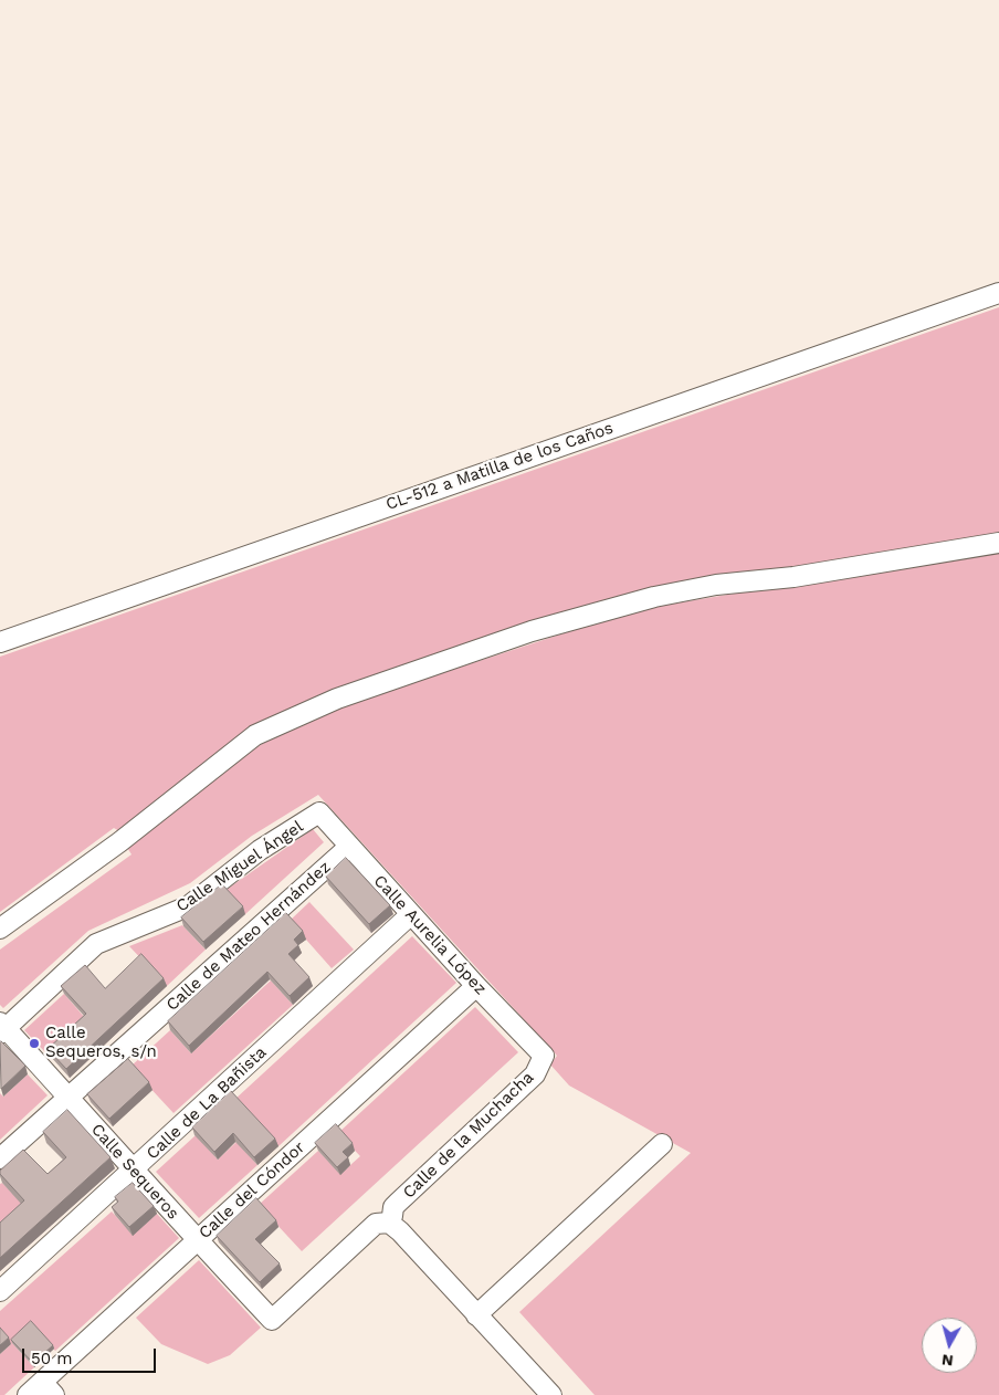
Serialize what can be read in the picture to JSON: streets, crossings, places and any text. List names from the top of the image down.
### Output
{
  "streets": {
    "street": [
      "CL-512 a Matilla de los Caños",
      "Calle Miguel Ángel",
      "Calle Aurelia López",
      "Calle de Mateo Hernández",
      "Calle de La Bañista",
      "Calle de la Muchacha",
      "Calle Sequeros",
      "Calle del Cóndor"
    ]
  },
  "crossings": [
    ["Calle Miguel Ángel", "Calle Aurelia López"],
    ["Calle Miguel Ángel", "Calle Sequeros"],
    ["Calle Aurelia López", "Calle de Mateo Hernández"],
    ["Calle Aurelia López", "Calle de La Bañista"],
    ["Calle Aurelia López", "Calle de la Muchacha"],
    ["Calle Aurelia López", "Calle del Cóndor"],
    ["Calle de Mateo Hernández", "Calle Sequeros"],
    ["Calle de La Bañista", "Calle Sequeros"],
    ["Calle de la Muchacha", "Calle Sequeros"],
    ["Calle Sequeros", "Calle del Cóndor"]
  ],
  "places": ["Calle Sequeros, s/n"],
  "scale_bar": "50 m",
  "north": "bottom"
}
